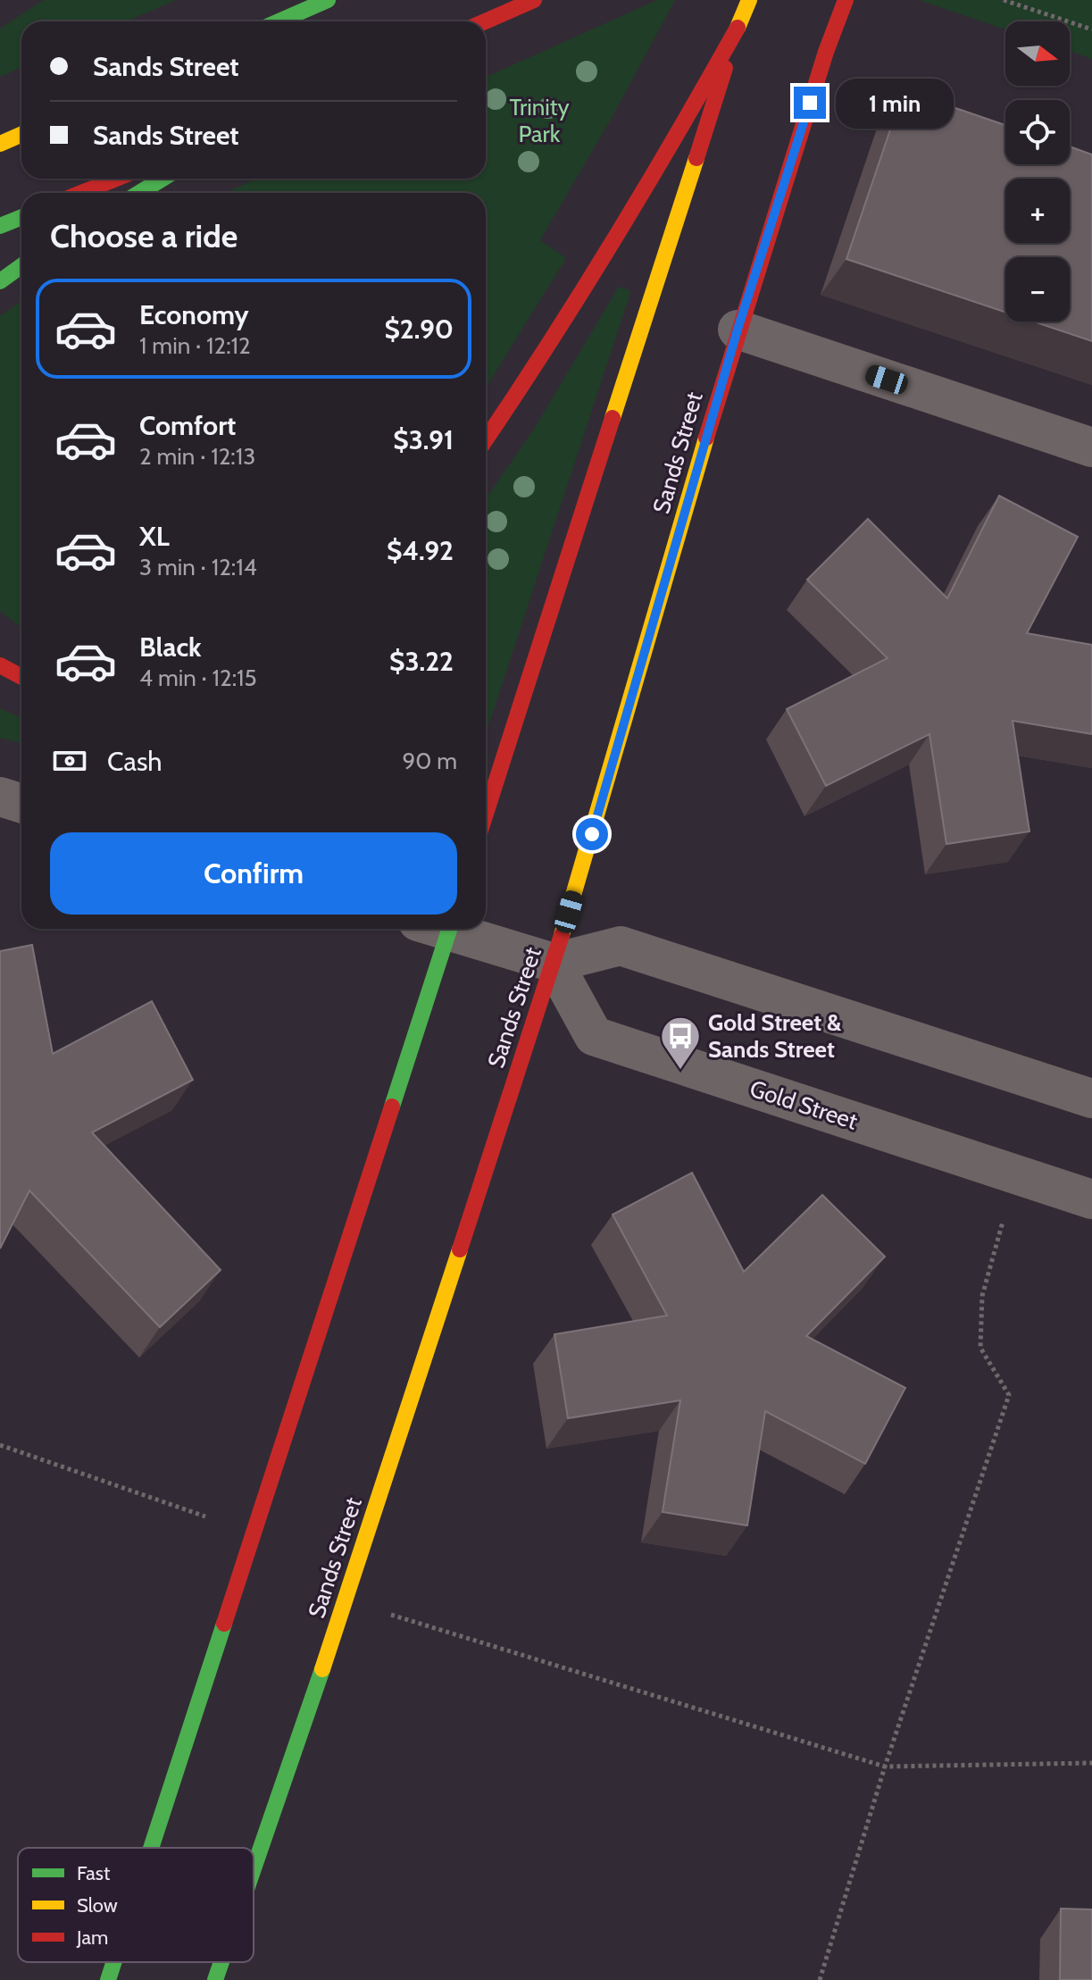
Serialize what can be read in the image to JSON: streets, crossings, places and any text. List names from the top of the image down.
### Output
{
  "streets": {
    "main road": ["Sands Street"],
    "street": ["Gold Street"]
  },
  "crossings": [
    ["Sands Street", "Gold Street"]
  ],
  "parks": ["Trinity Park"],
  "places": {
    "bus stop": ["Gold Street & Sands Street"]
  },
  "legend": ["Fast", "Slow", "Jam"],
  "north": "right",
  "page": {
    "map_buttons": ["+", "−"],
    "banner": ["Sands Street", "Sands Street"],
    "bubble": "1 min",
    "heading": "Choose a ride",
    "list": [
      {
        "name": "Economy",
        "note": "1 min · 12:12",
        "value": "$2.90"
      },
      {
        "name": "Comfort",
        "note": "2 min · 12:13",
        "value": "$3.91"
      },
      {
        "name": "XL",
        "note": "3 min · 12:14",
        "value": "$4.92"
      },
      {
        "name": "Black",
        "note": "4 min · 12:15",
        "value": "$3.22"
      }
    ],
    "pay": ["Cash", "90 m"],
    "buttons": "Confirm"
  }
}
